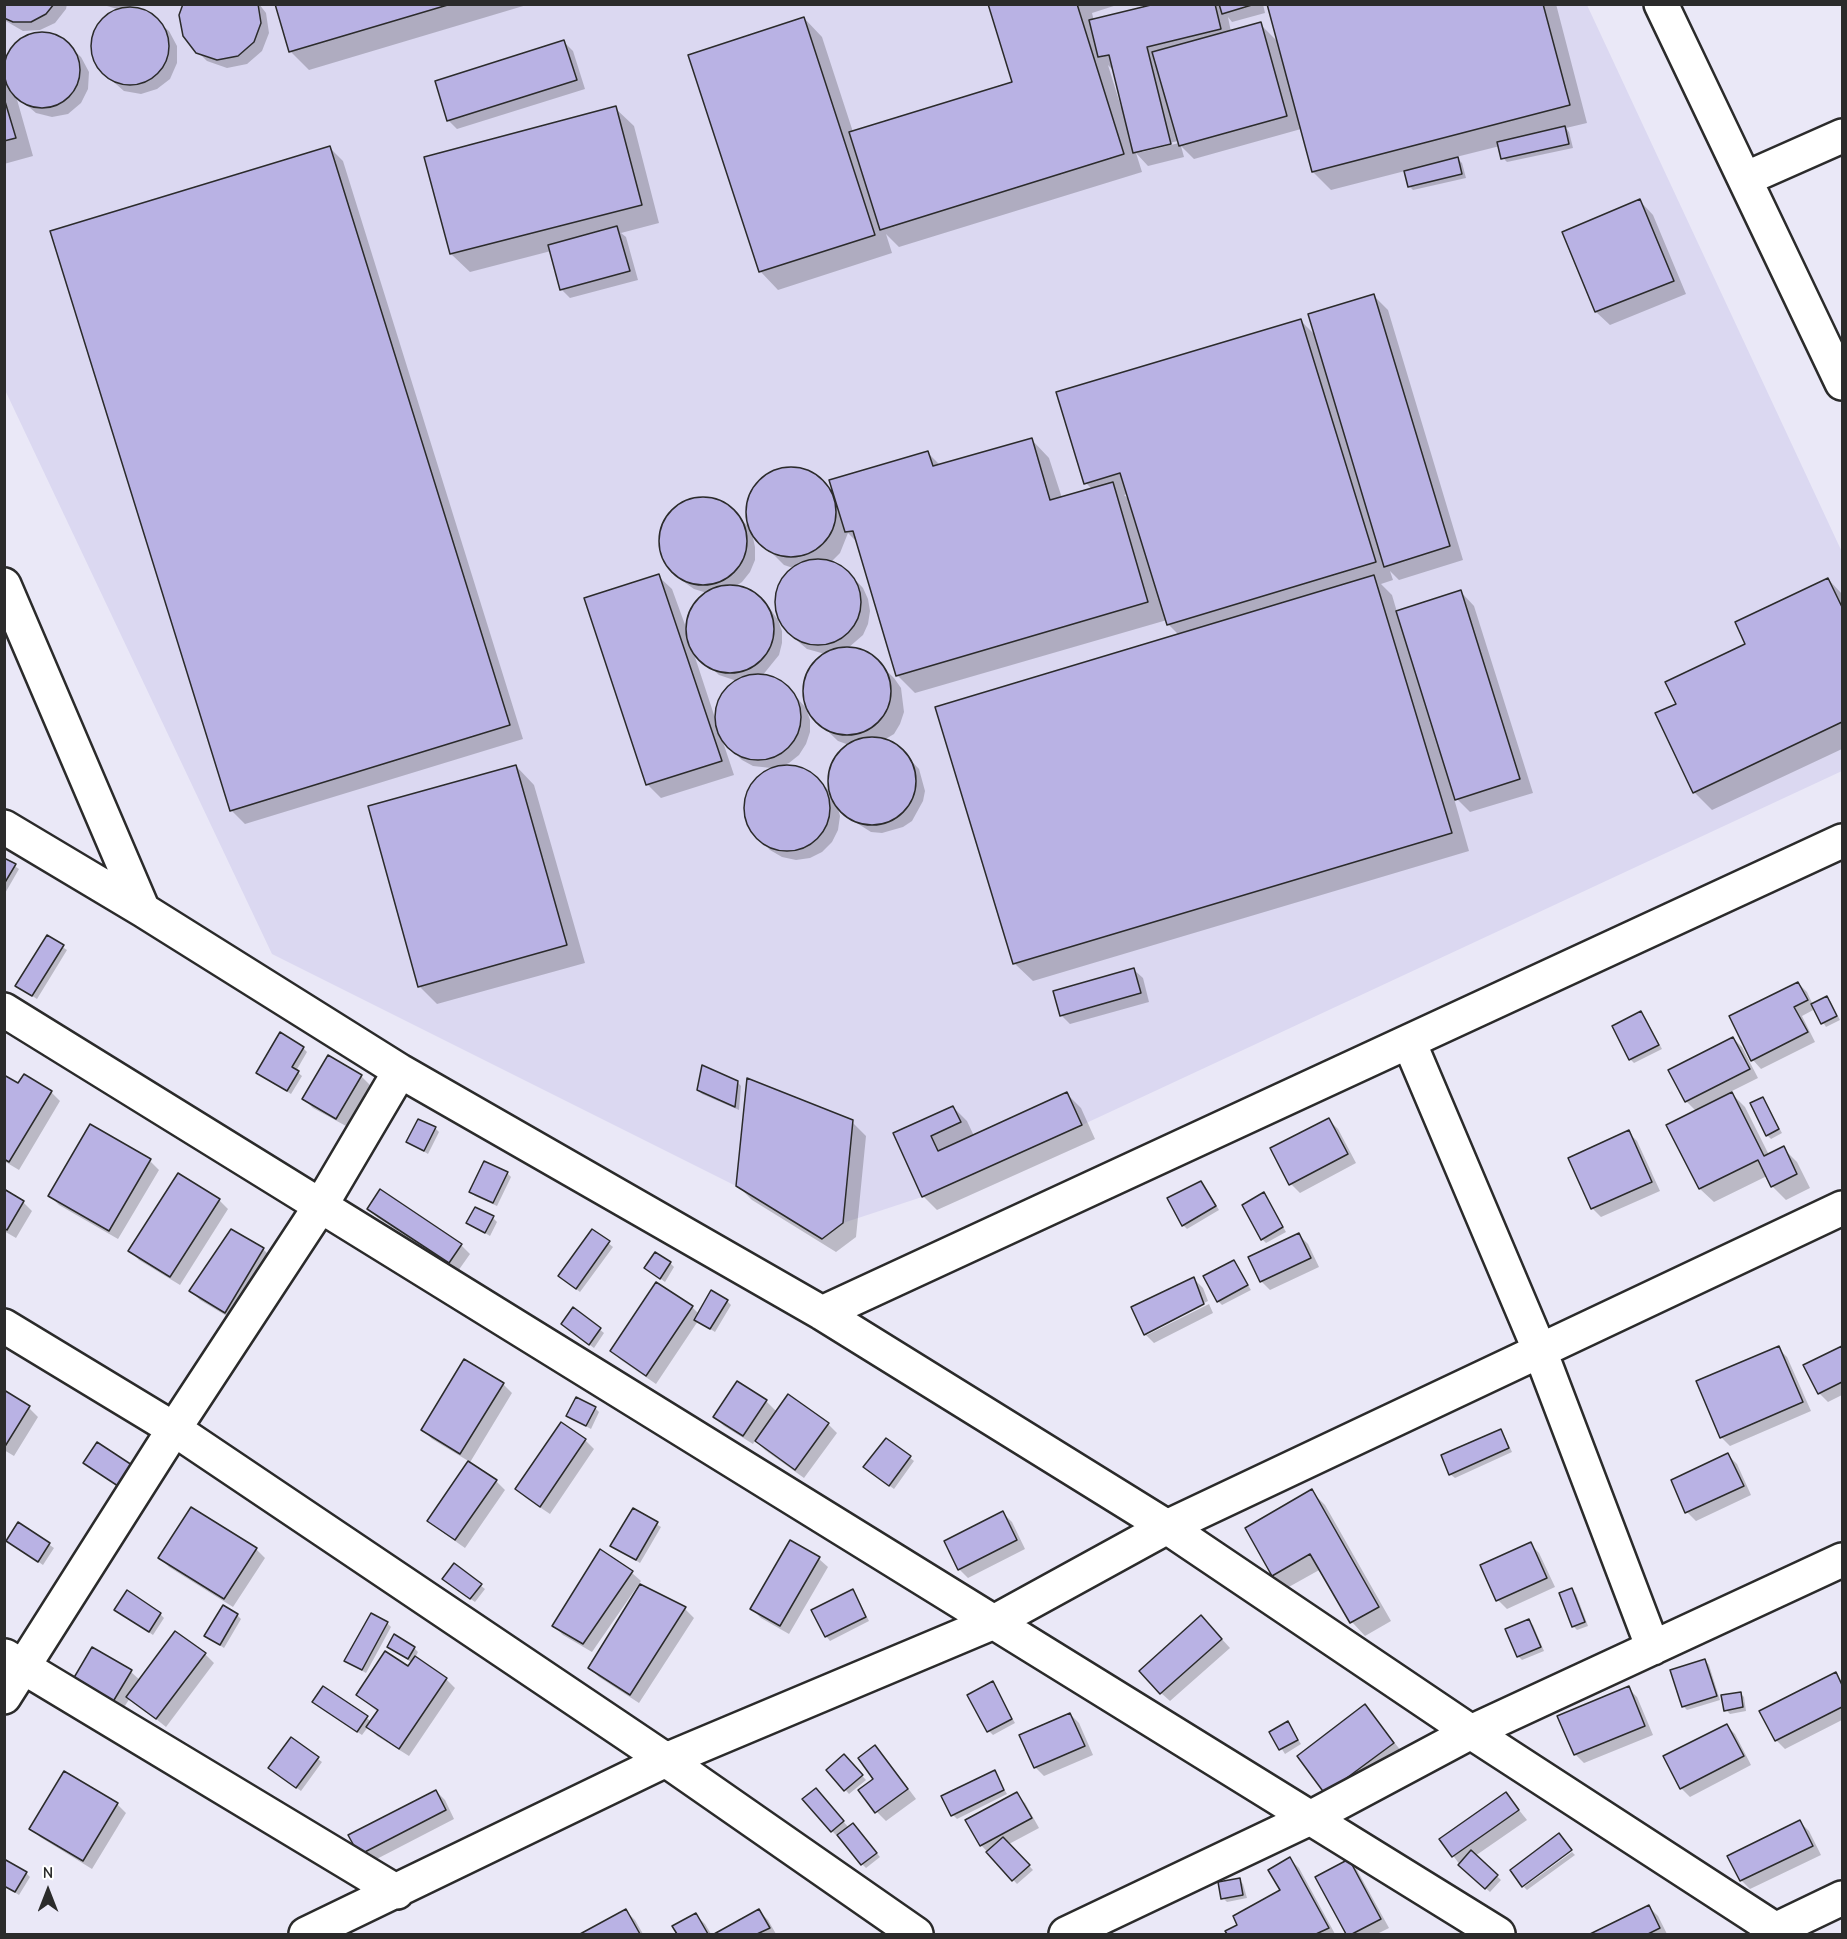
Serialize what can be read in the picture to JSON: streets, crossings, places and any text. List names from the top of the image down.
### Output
{
  "north": "top"
}
